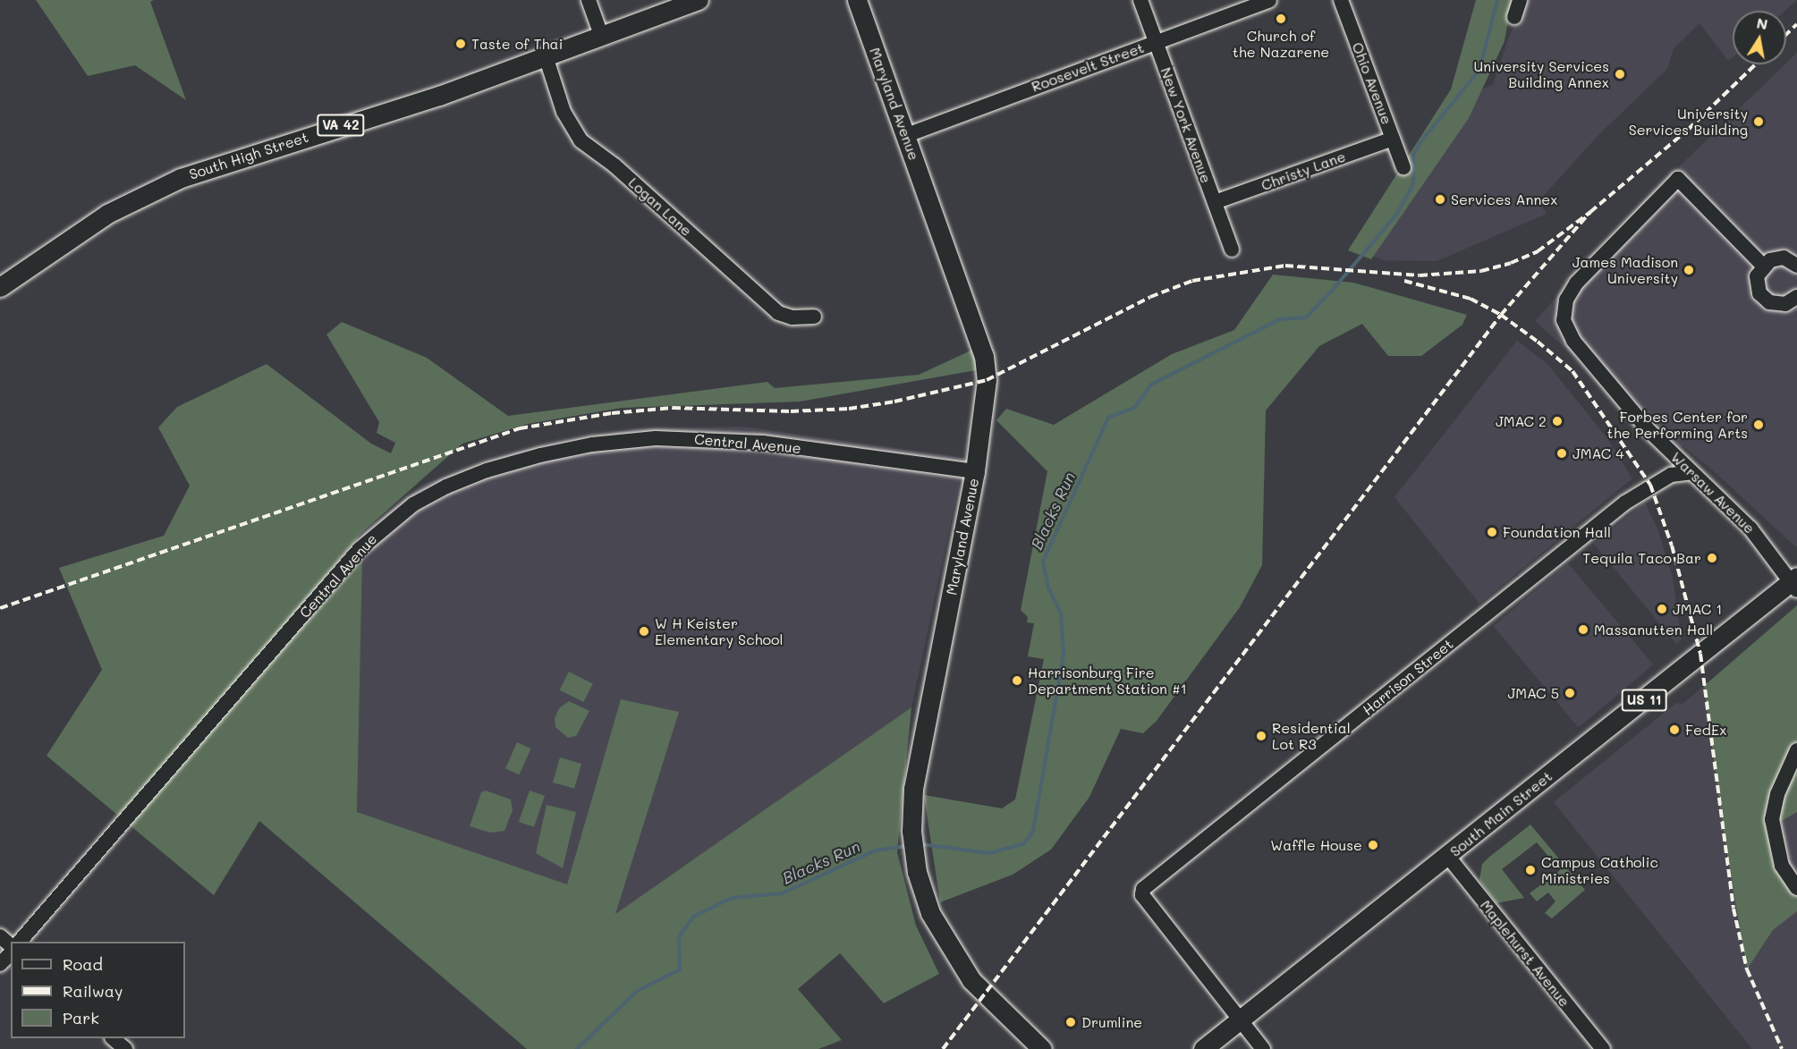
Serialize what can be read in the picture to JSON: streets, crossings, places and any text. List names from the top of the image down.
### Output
{
  "streets": {
    "main road": [
      "Maryland Avenue",
      "VA 42",
      "South High Street",
      "US 11",
      "South Main Street"
    ],
    "street": [
      "Roosevelt Street",
      "Ohio Avenue",
      "New York Avenue",
      "Christy Lane",
      "Logan Lane",
      "Central Avenue",
      "Warsaw Avenue",
      "Harrison Street",
      "Maplehurst Avenue"
    ]
  },
  "crossings": [
    ["Roosevelt Street", "Maryland Avenue"],
    ["Roosevelt Street", "New York Avenue"],
    ["Ohio Avenue", "Christy Lane"],
    ["Maryland Avenue", "Central Avenue"],
    ["New York Avenue", "Christy Lane"],
    ["South High Street", "Logan Lane"],
    ["Warsaw Avenue", "Harrison Street"],
    ["Warsaw Avenue", "South Main Street"],
    ["Harrison Street", "South Main Street"],
    ["South Main Street", "Maplehurst Avenue"]
  ],
  "water": ["Blacks Run"],
  "places": [
    "Church of the Nazarene",
    "Taste of Thai",
    "University Services Building Annex",
    "University Services Building",
    "Services Annex",
    "James Madison University",
    "JMAC 2",
    "Forbes Center for the Performing Arts",
    "JMAC 4",
    "Foundation Hall",
    "Tequila Taco Bar",
    "JMAC 1",
    "Massanutten Hall",
    "W H Keister Elementary School",
    "Harrisonburg Fire Department Station #1",
    "JMAC 5",
    "FedEx",
    "Residential Lot R3",
    "Waffle House",
    "Campus Catholic Ministries",
    "Drumline"
  ],
  "legend": ["Road", "Railway", "Park"],
  "north": "top"
}
